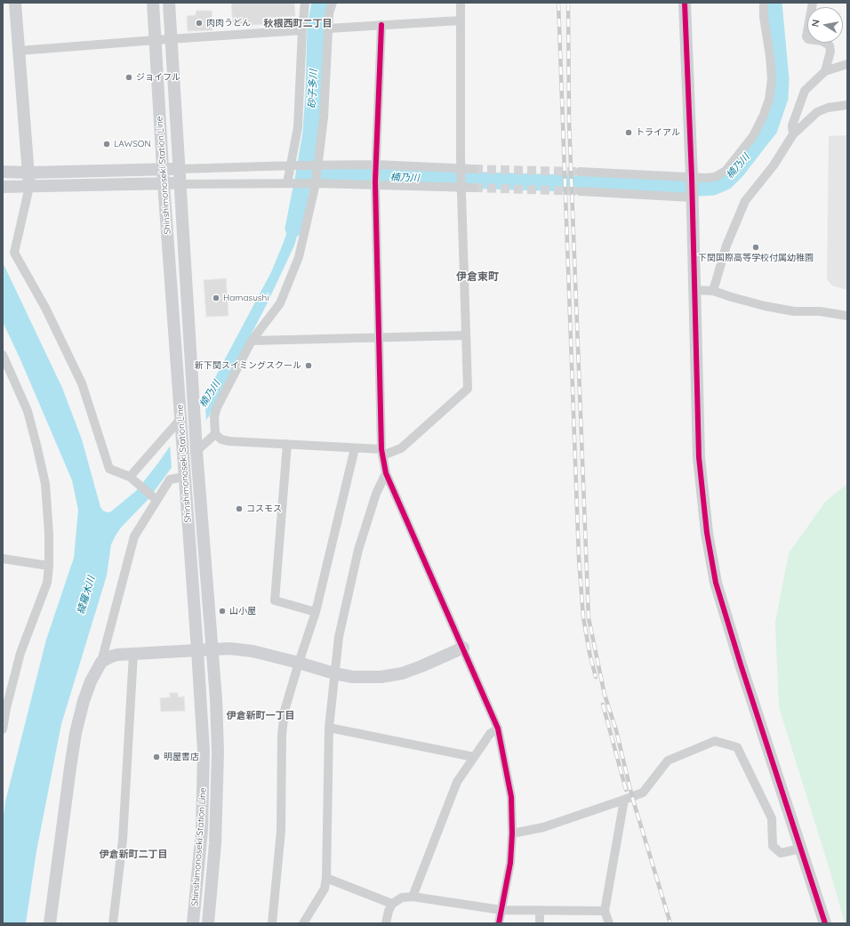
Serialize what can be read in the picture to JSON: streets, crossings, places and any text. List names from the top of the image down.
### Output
{
  "streets": {
    "street": ["Shinshimonoseki Station Line"]
  },
  "districts": [
    "秋根西町二丁目",
    "伊倉東町",
    "伊倉新町一丁目",
    "伊倉新町二丁目"
  ],
  "water": ["砂子多川", "楠乃川", "綾羅木川"],
  "places": [
    "肉肉うどん",
    "ジョイフル",
    "トライアル",
    "LAWSON",
    "下関国際高等学校付属幼稚園",
    "Hamasushi",
    "新下関スイミングスクール",
    "コスモス",
    "山小屋",
    "明屋書店"
  ],
  "north": "left"
}
